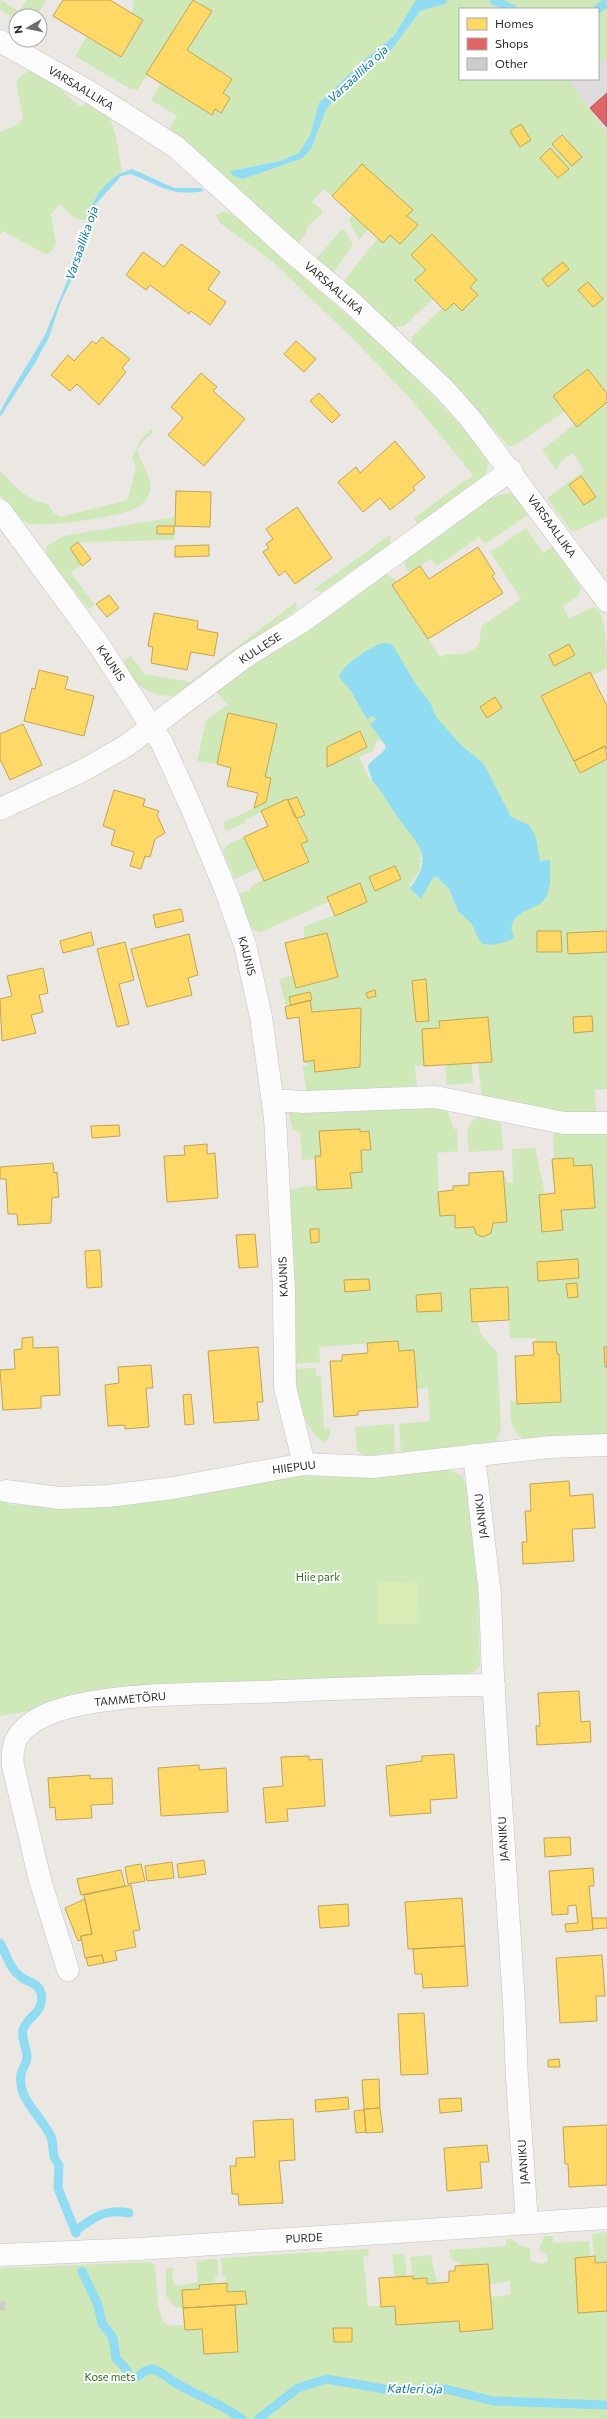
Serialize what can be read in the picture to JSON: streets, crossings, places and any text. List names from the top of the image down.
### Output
{
  "streets": {
    "street": [
      "VARSAALLIKA",
      "KULLESE",
      "KAUNIS",
      "HIIEPUU",
      "JAANIKU",
      "TAMMETÕRU",
      "PURDE"
    ]
  },
  "crossings": [
    ["VARSAALLIKA", "KULLESE"],
    ["KULLESE", "KAUNIS"],
    ["KAUNIS", "HIIEPUU"],
    ["HIIEPUU", "JAANIKU"],
    ["JAANIKU", "TAMMETÕRU"],
    ["JAANIKU", "PURDE"]
  ],
  "water": ["Varsaallika oja", "Katleri oja"],
  "parks": ["Hiie park", "Kose mets"],
  "legend": ["Homes", "Shops", "Other"],
  "north": "left"
}
